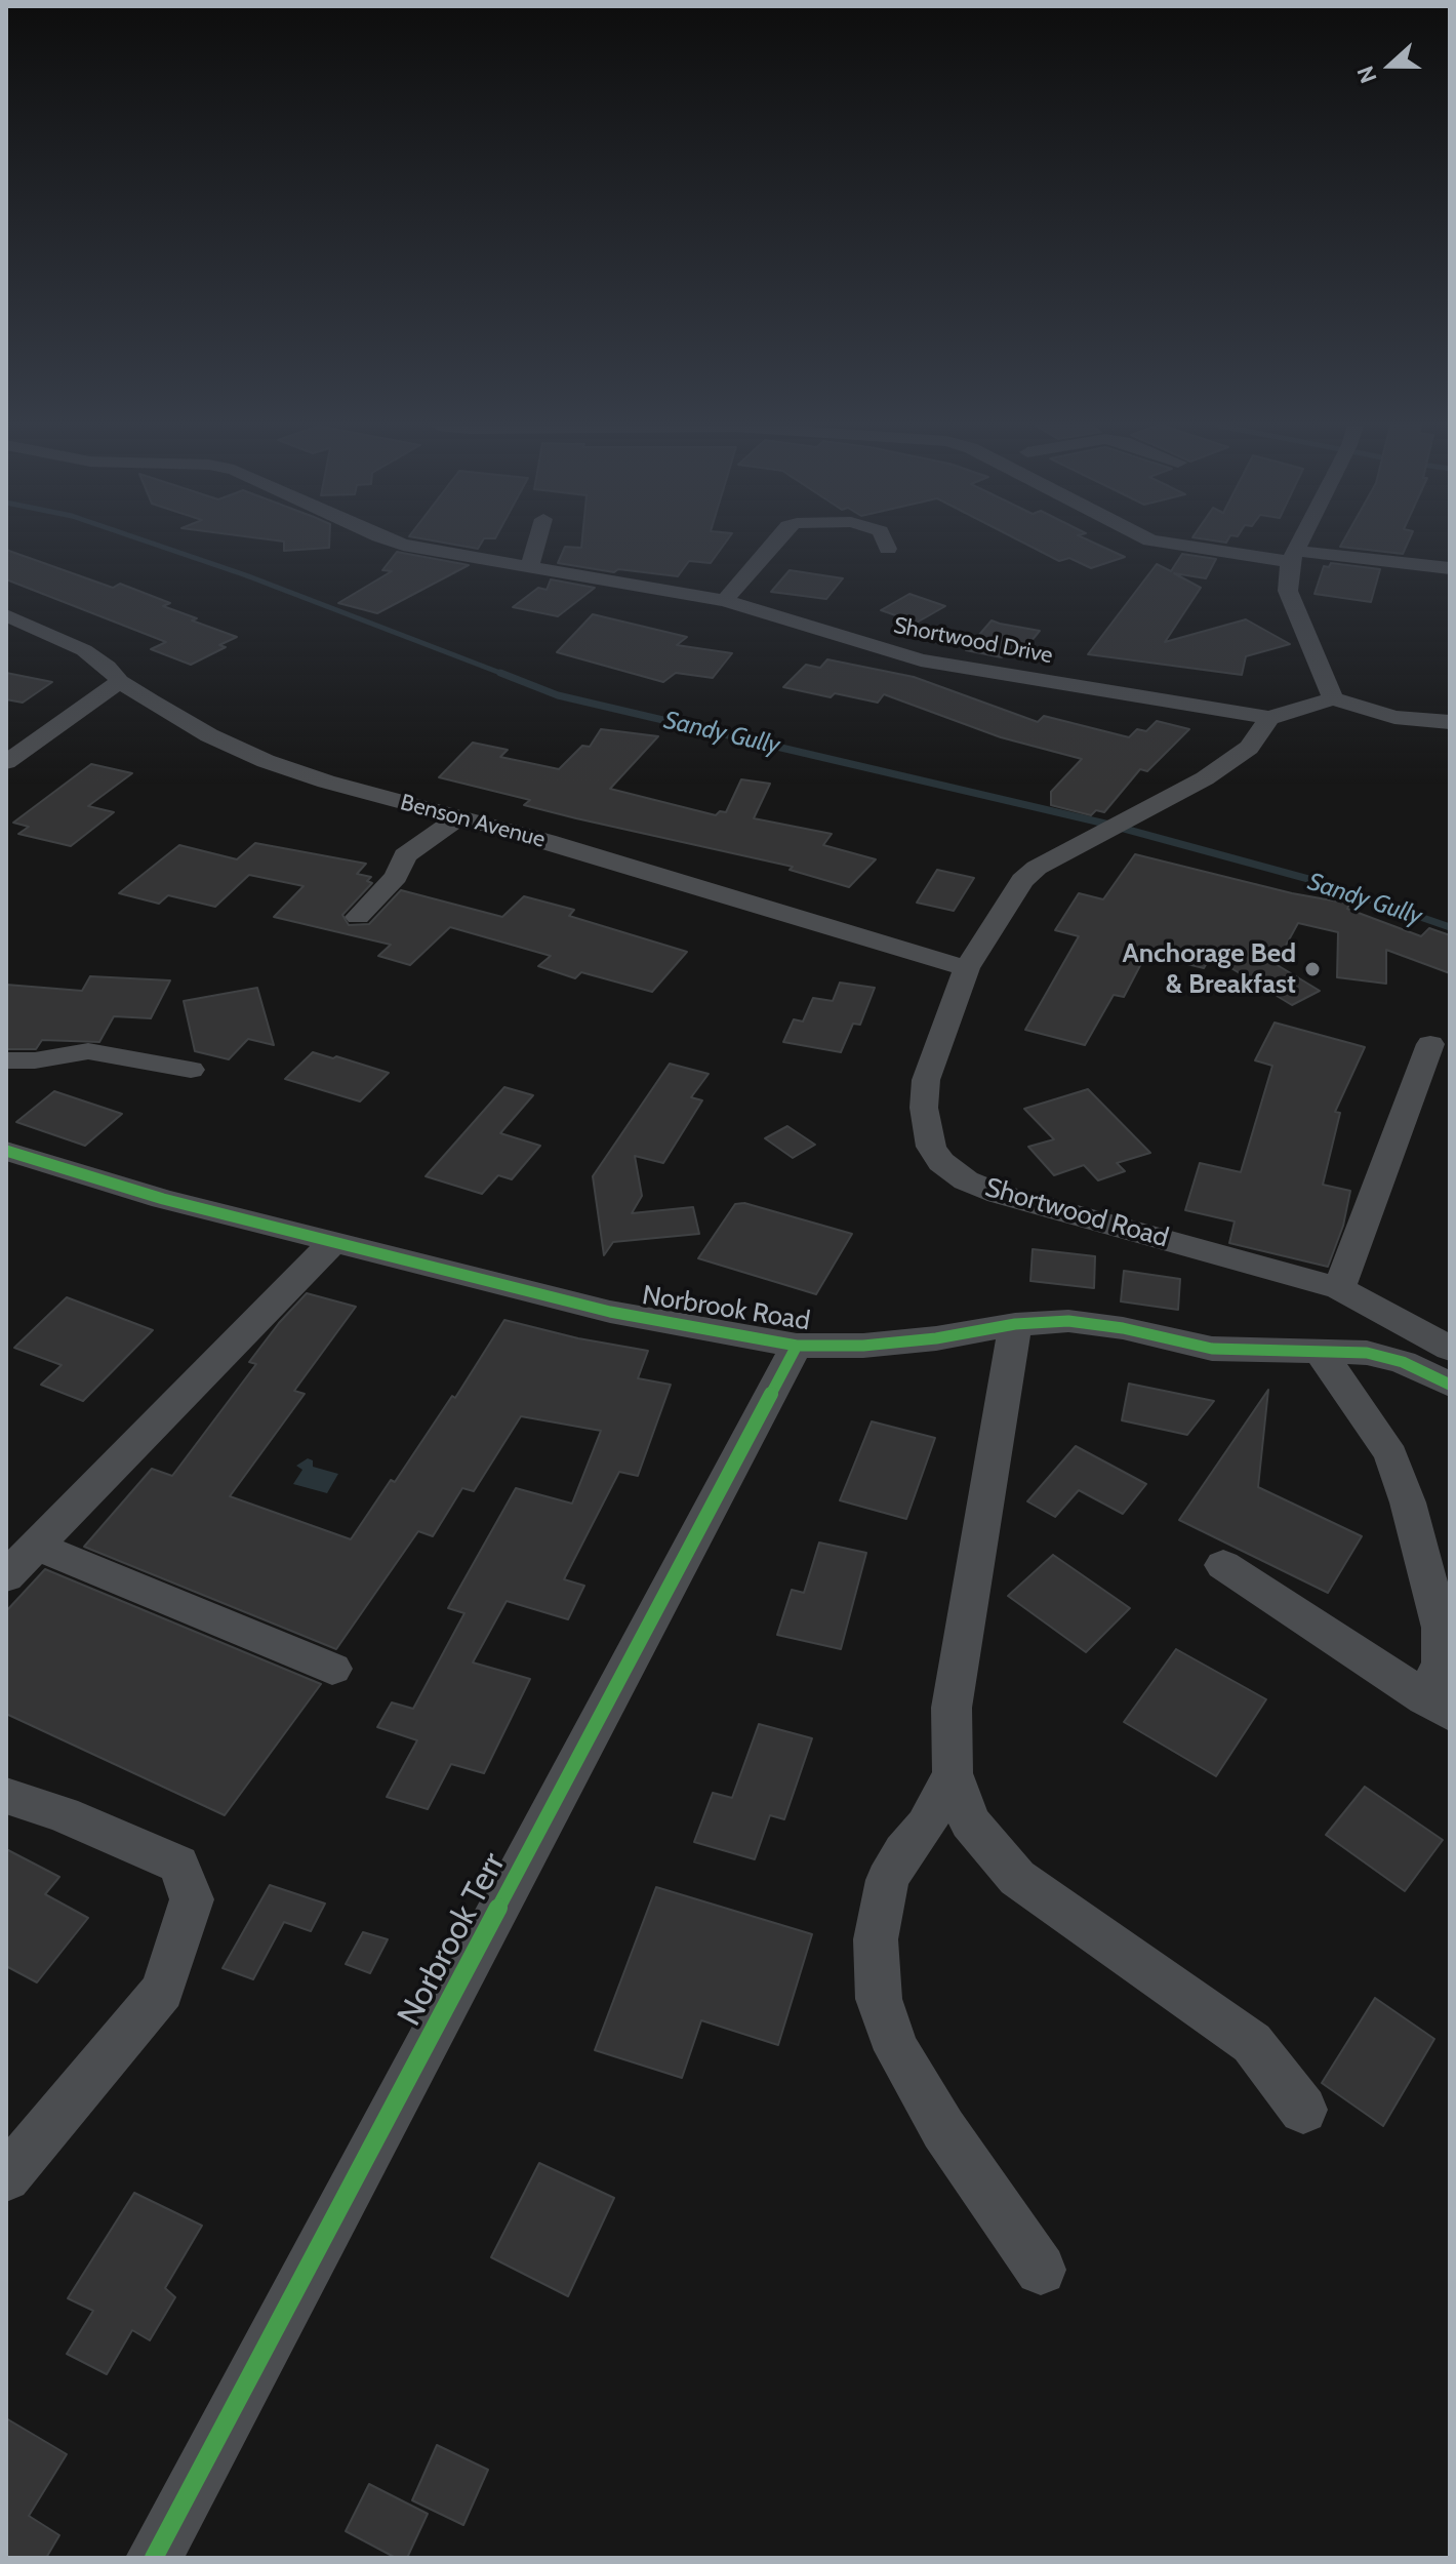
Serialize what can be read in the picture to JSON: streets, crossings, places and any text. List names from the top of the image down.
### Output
{
  "streets": {
    "street": [
      "Shortwood Drive",
      "Benson Avenue",
      "Shortwood Road",
      "Norbrook Road",
      "Norbrook Terr"
    ]
  },
  "crossings": [
    ["Shortwood Drive", "Shortwood Road"],
    ["Benson Avenue", "Shortwood Road"],
    ["Norbrook Road", "Norbrook Terr"]
  ],
  "water": ["Sandy Gully"],
  "places": ["Anchorage Bed & Breakfast"],
  "north": "left"
}
